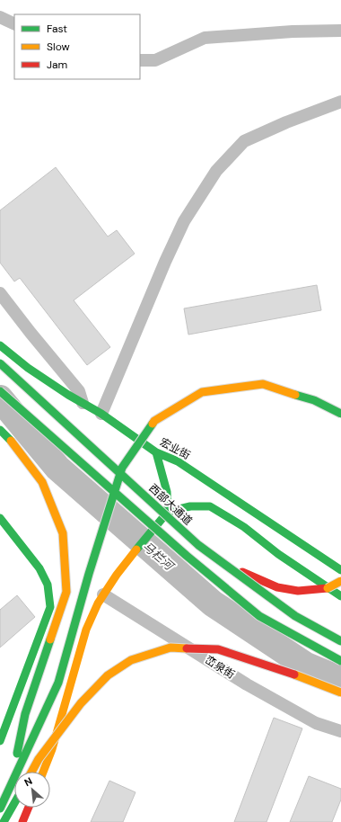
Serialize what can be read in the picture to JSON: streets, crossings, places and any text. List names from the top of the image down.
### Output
{
  "streets": {
    "main road": ["宏业街", "西部大通道"],
    "street": ["峦泉街"]
  },
  "water": ["马栏河"],
  "legend": ["Fast", "Slow", "Jam"],
  "north": "top left"
}
